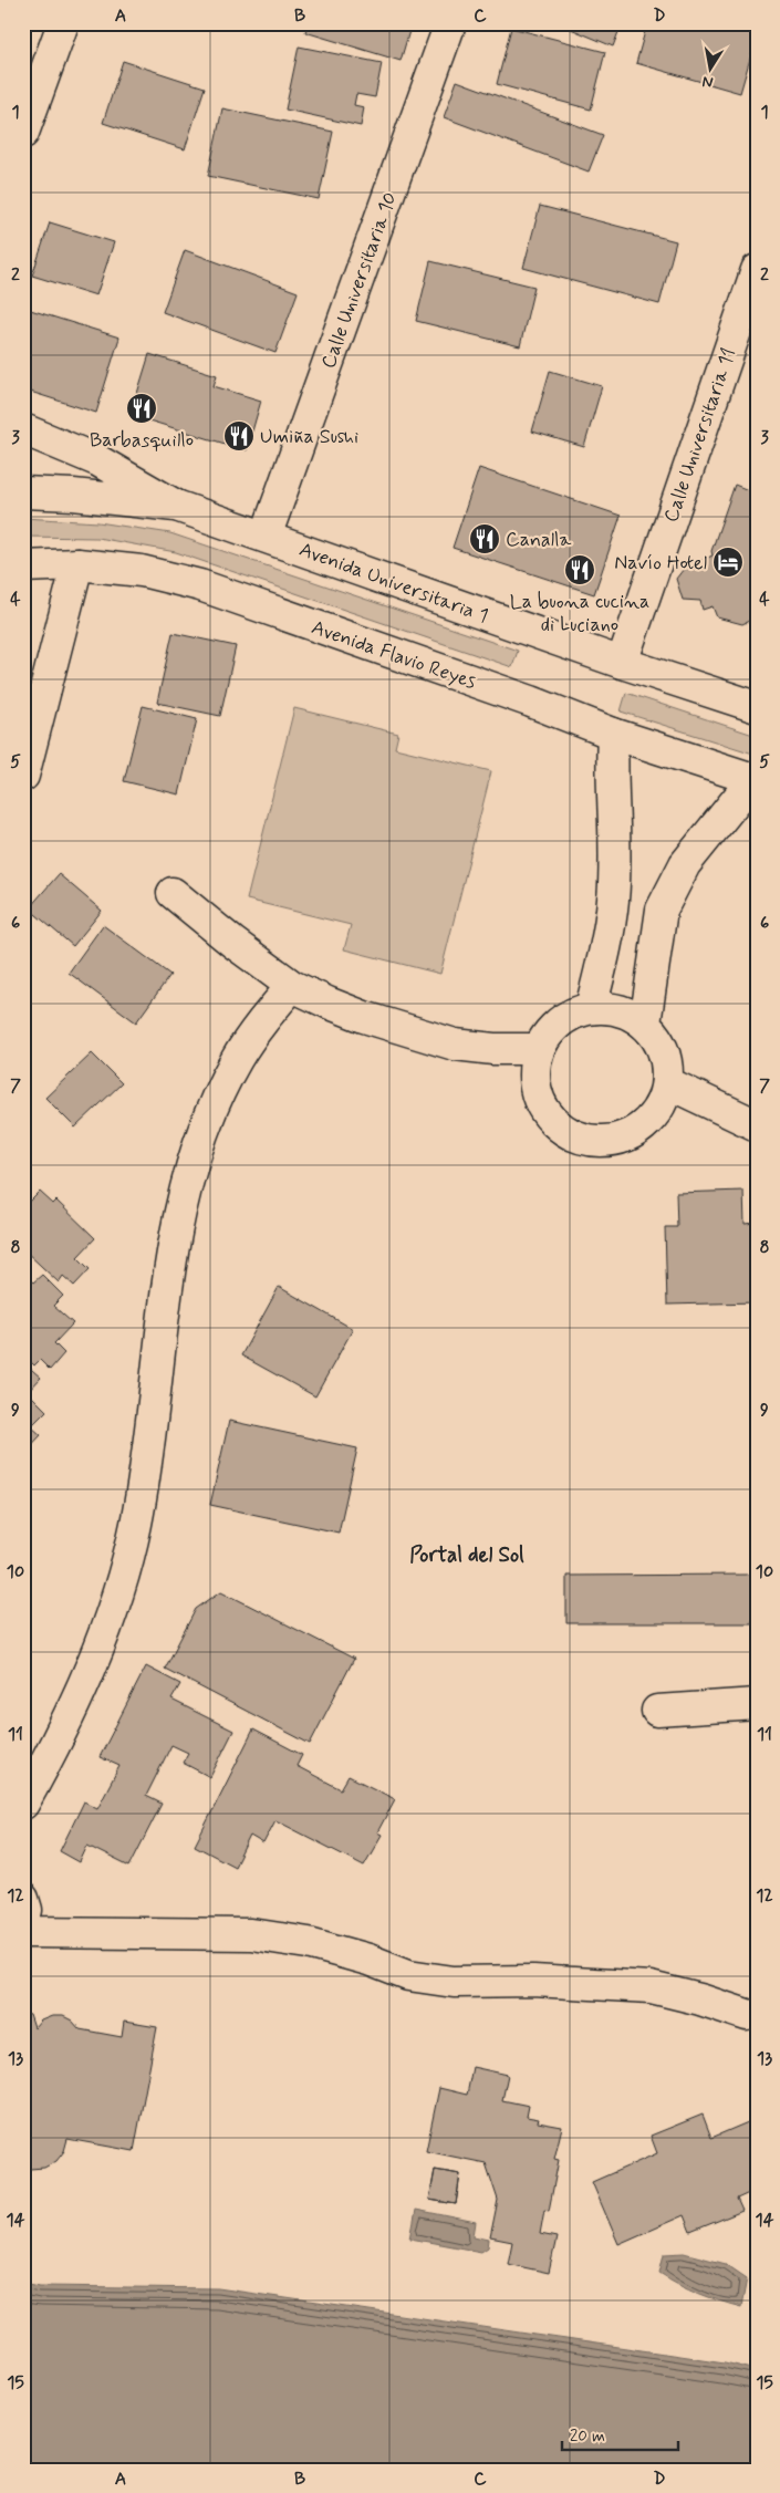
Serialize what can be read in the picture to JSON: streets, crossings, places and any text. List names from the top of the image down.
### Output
{
  "streets": {
    "street": [
      "Calle Universitaria 10",
      "Calle Universitaria 11",
      "Avenida Universitaria 1",
      "Avenida Flavio Reyes"
    ]
  },
  "crossings": [
    ["Calle Universitaria 10", "Avenida Universitaria 1"],
    ["Calle Universitaria 11", "Avenida Universitaria 1"]
  ],
  "districts": ["Portal del Sol"],
  "places": {
    "restaurant": [
      "Barbasquillo",
      "Umiña Sushi",
      "Canalla",
      "La buona cucina di Luciano"
    ],
    "hotel": ["Navío Hotel"]
  },
  "scale_bar": "20 m",
  "north": "bottom",
  "grid": {
    "columns": [
      "A",
      "B",
      "C",
      "D"
    ],
    "rows": [
      "1",
      "2",
      "3",
      "4",
      "5",
      "6",
      "7",
      "8",
      "9",
      "10",
      "11",
      "12",
      "13",
      "14",
      "15"
    ]
  }
}
